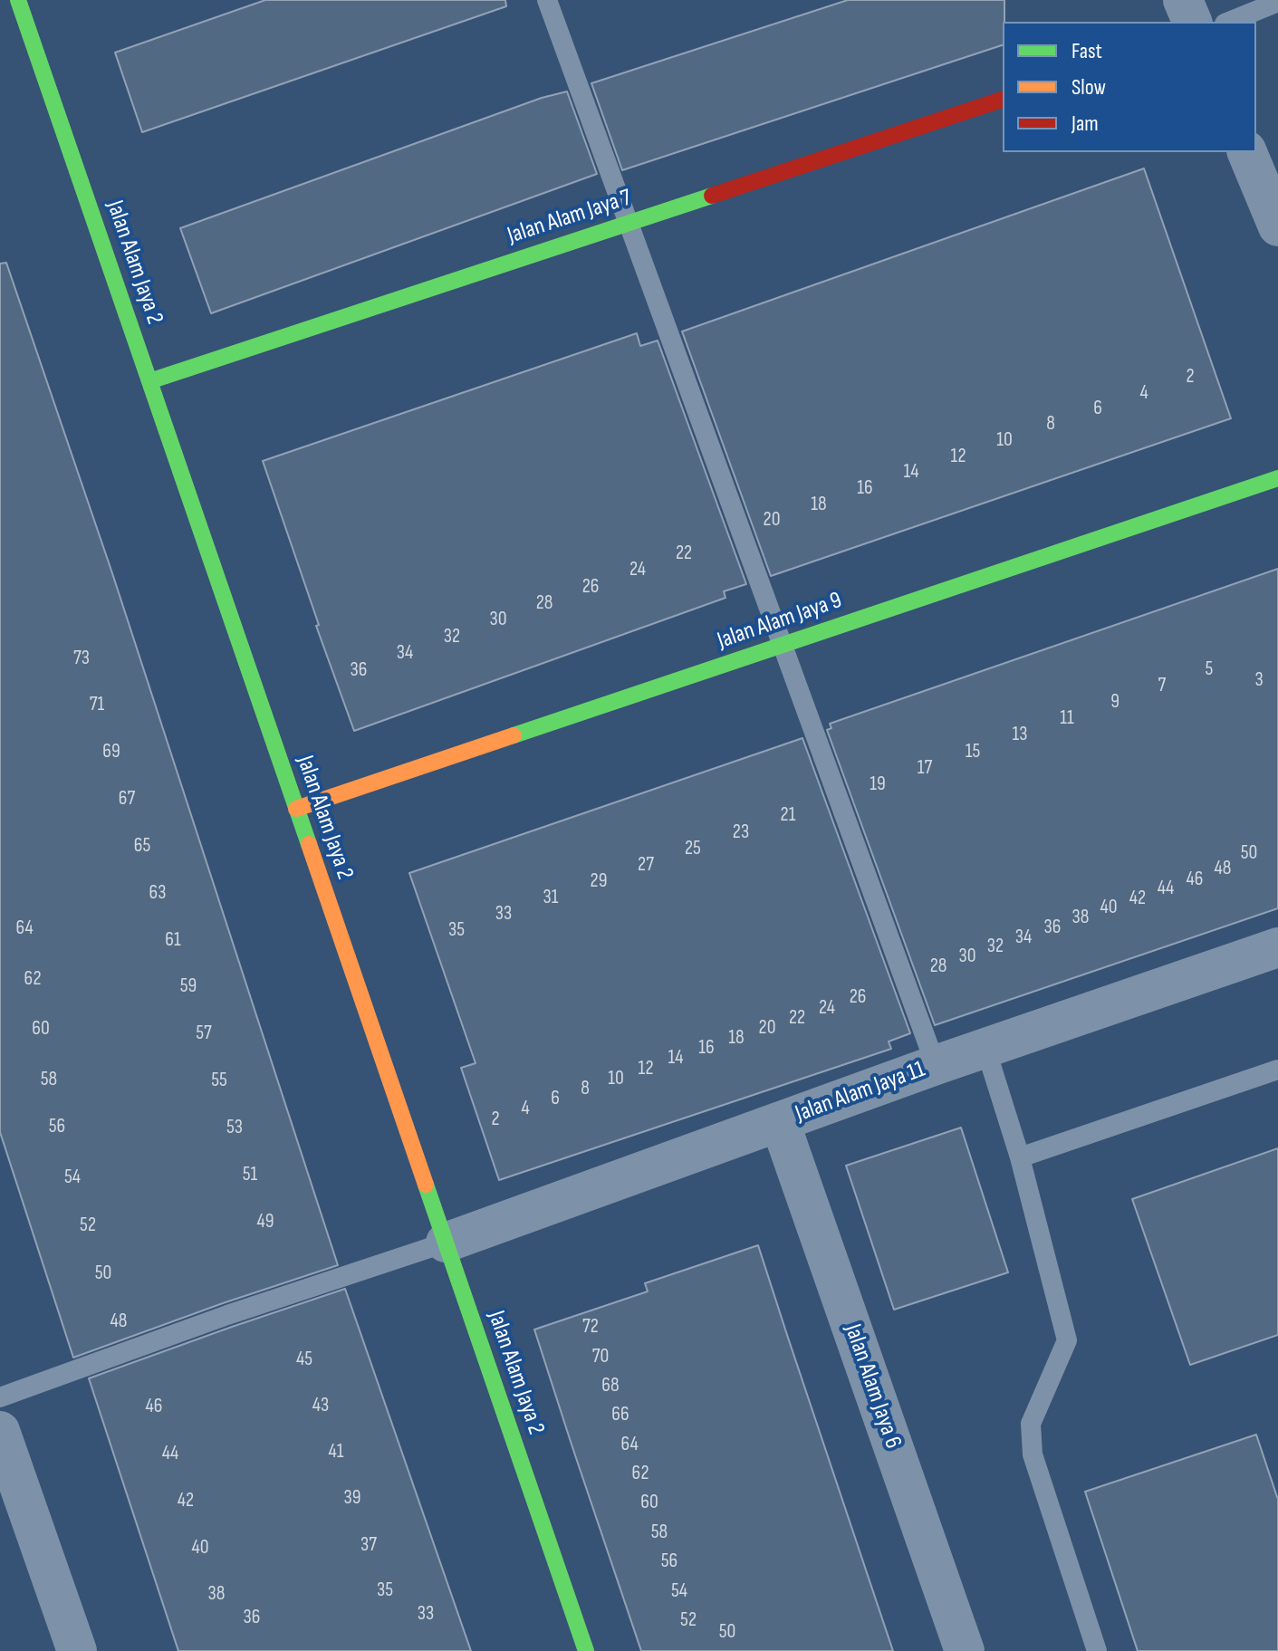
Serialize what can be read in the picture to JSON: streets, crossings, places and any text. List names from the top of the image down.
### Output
{
  "streets": {
    "street": [
      "Jalan Alam Jaya 7",
      "Jalan Alam Jaya 2",
      "Jalan Alam Jaya 9",
      "Jalan Alam Jaya 11",
      "Jalan Alam Jaya 6"
    ]
  },
  "crossings": [
    ["Jalan Alam Jaya 7", "Jalan Alam Jaya 2"],
    ["Jalan Alam Jaya 2", "Jalan Alam Jaya 9"],
    ["Jalan Alam Jaya 2", "Jalan Alam Jaya 11"],
    ["Jalan Alam Jaya 11", "Jalan Alam Jaya 6"]
  ],
  "house_numbers": [
    "2",
    "4",
    "6",
    "8",
    "10",
    "12",
    "14",
    "16",
    "18",
    "20",
    "22",
    "24",
    "26",
    "28",
    "30",
    "32",
    "34",
    "73",
    "5",
    "36",
    "3",
    "7",
    "9",
    "71",
    "11",
    "13",
    "69",
    "15",
    "17",
    "19",
    "67",
    "21",
    "23",
    "65",
    "25",
    "50",
    "27",
    "48",
    "46",
    "29",
    "44",
    "63",
    "31",
    "42",
    "40",
    "33",
    "38",
    "36",
    "64",
    "35",
    "34",
    "61",
    "32",
    "30",
    "28",
    "62",
    "59",
    "26",
    "24",
    "22",
    "20",
    "60",
    "57",
    "18",
    "16",
    "14",
    "12",
    "10",
    "58",
    "55",
    "8",
    "6",
    "4",
    "2",
    "56",
    "53",
    "51",
    "54",
    "49",
    "52",
    "50",
    "48",
    "72",
    "70",
    "45",
    "68",
    "43",
    "46",
    "66",
    "64",
    "41",
    "44",
    "62",
    "39",
    "42",
    "60",
    "58",
    "37",
    "40",
    "56",
    "35",
    "54",
    "38",
    "33",
    "36",
    "52",
    "50"
  ],
  "legend": ["Fast", "Slow", "Jam"]
}
